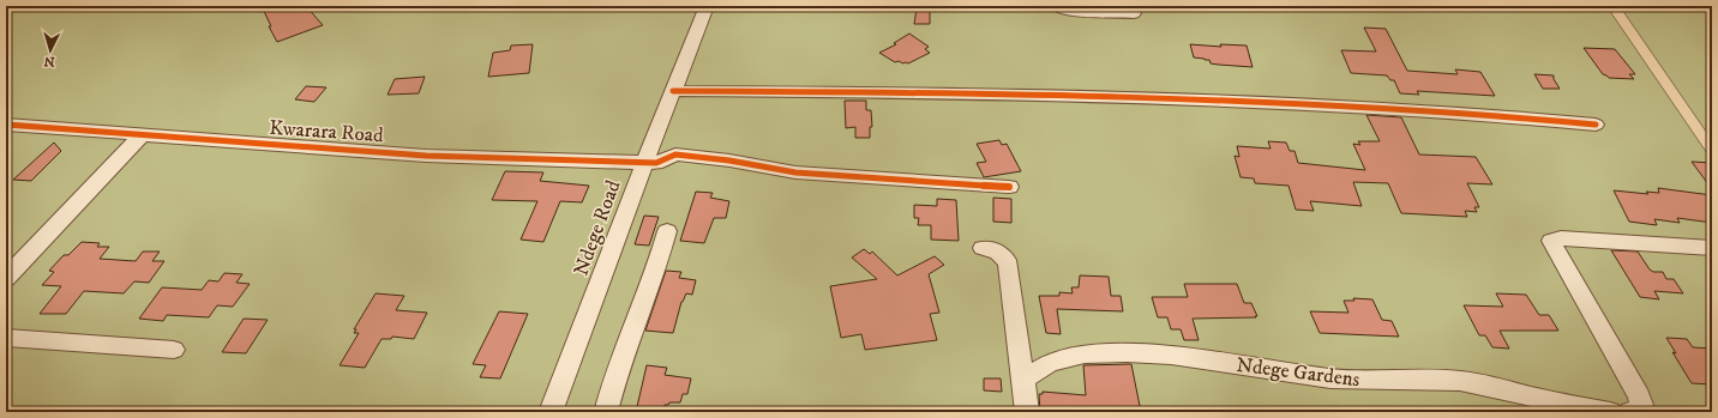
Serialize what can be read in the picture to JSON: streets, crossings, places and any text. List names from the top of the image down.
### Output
{
  "streets": {
    "street": ["Kwarara Road", "Ndege Road", "Ndege Gardens"]
  },
  "crossings": [
    ["Kwarara Road", "Ndege Road"]
  ],
  "north": "bottom"
}
